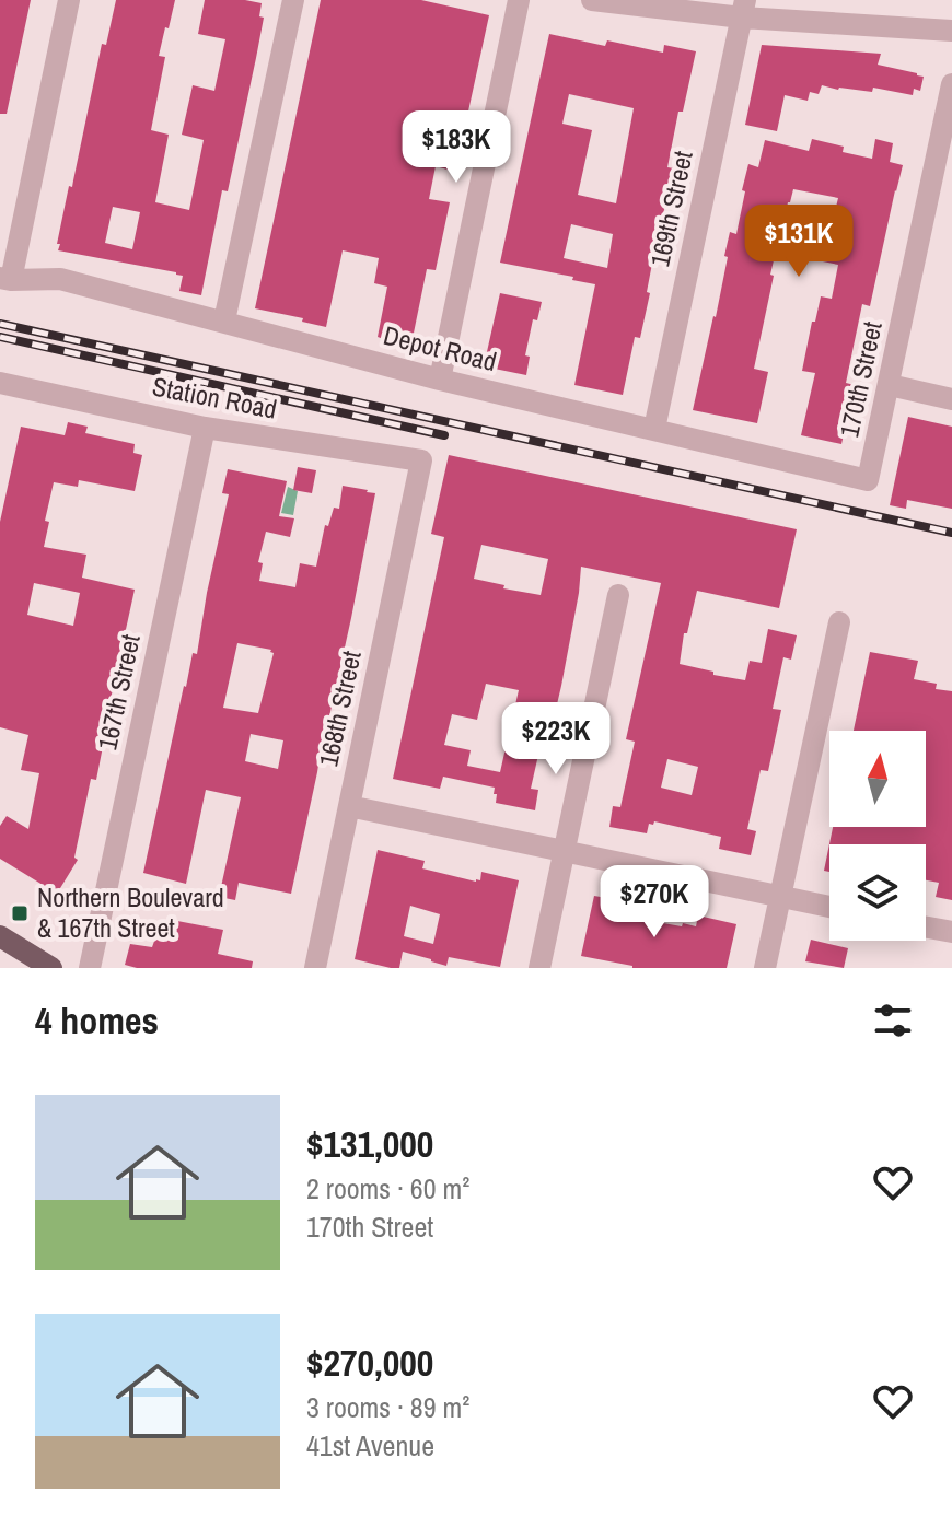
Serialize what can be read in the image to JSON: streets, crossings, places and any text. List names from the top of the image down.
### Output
{
  "streets": {
    "street": [
      "169th Street",
      "Depot Road",
      "170th Street",
      "Station Road",
      "167th Street",
      "168th Street"
    ]
  },
  "crossings": [
    ["169th Street", "Depot Road"],
    ["Depot Road", "170th Street"],
    ["Station Road", "167th Street"],
    ["Station Road", "168th Street"]
  ],
  "places": {
    "transit": ["Northern Boulevard & 167th Street"]
  },
  "north": "top",
  "page": {
    "price": [
      "$183K",
      "$131K",
      "$223K",
      "$270K"
    ],
    "heading": "4 homes",
    "list": [
      {
        "name": "$131,000",
        "note": "2 rooms · 60 m² · 170th Street"
      },
      {
        "name": "$270,000",
        "note": "3 rooms · 89 m² · 41st Avenue"
      }
    ]
  }
}
